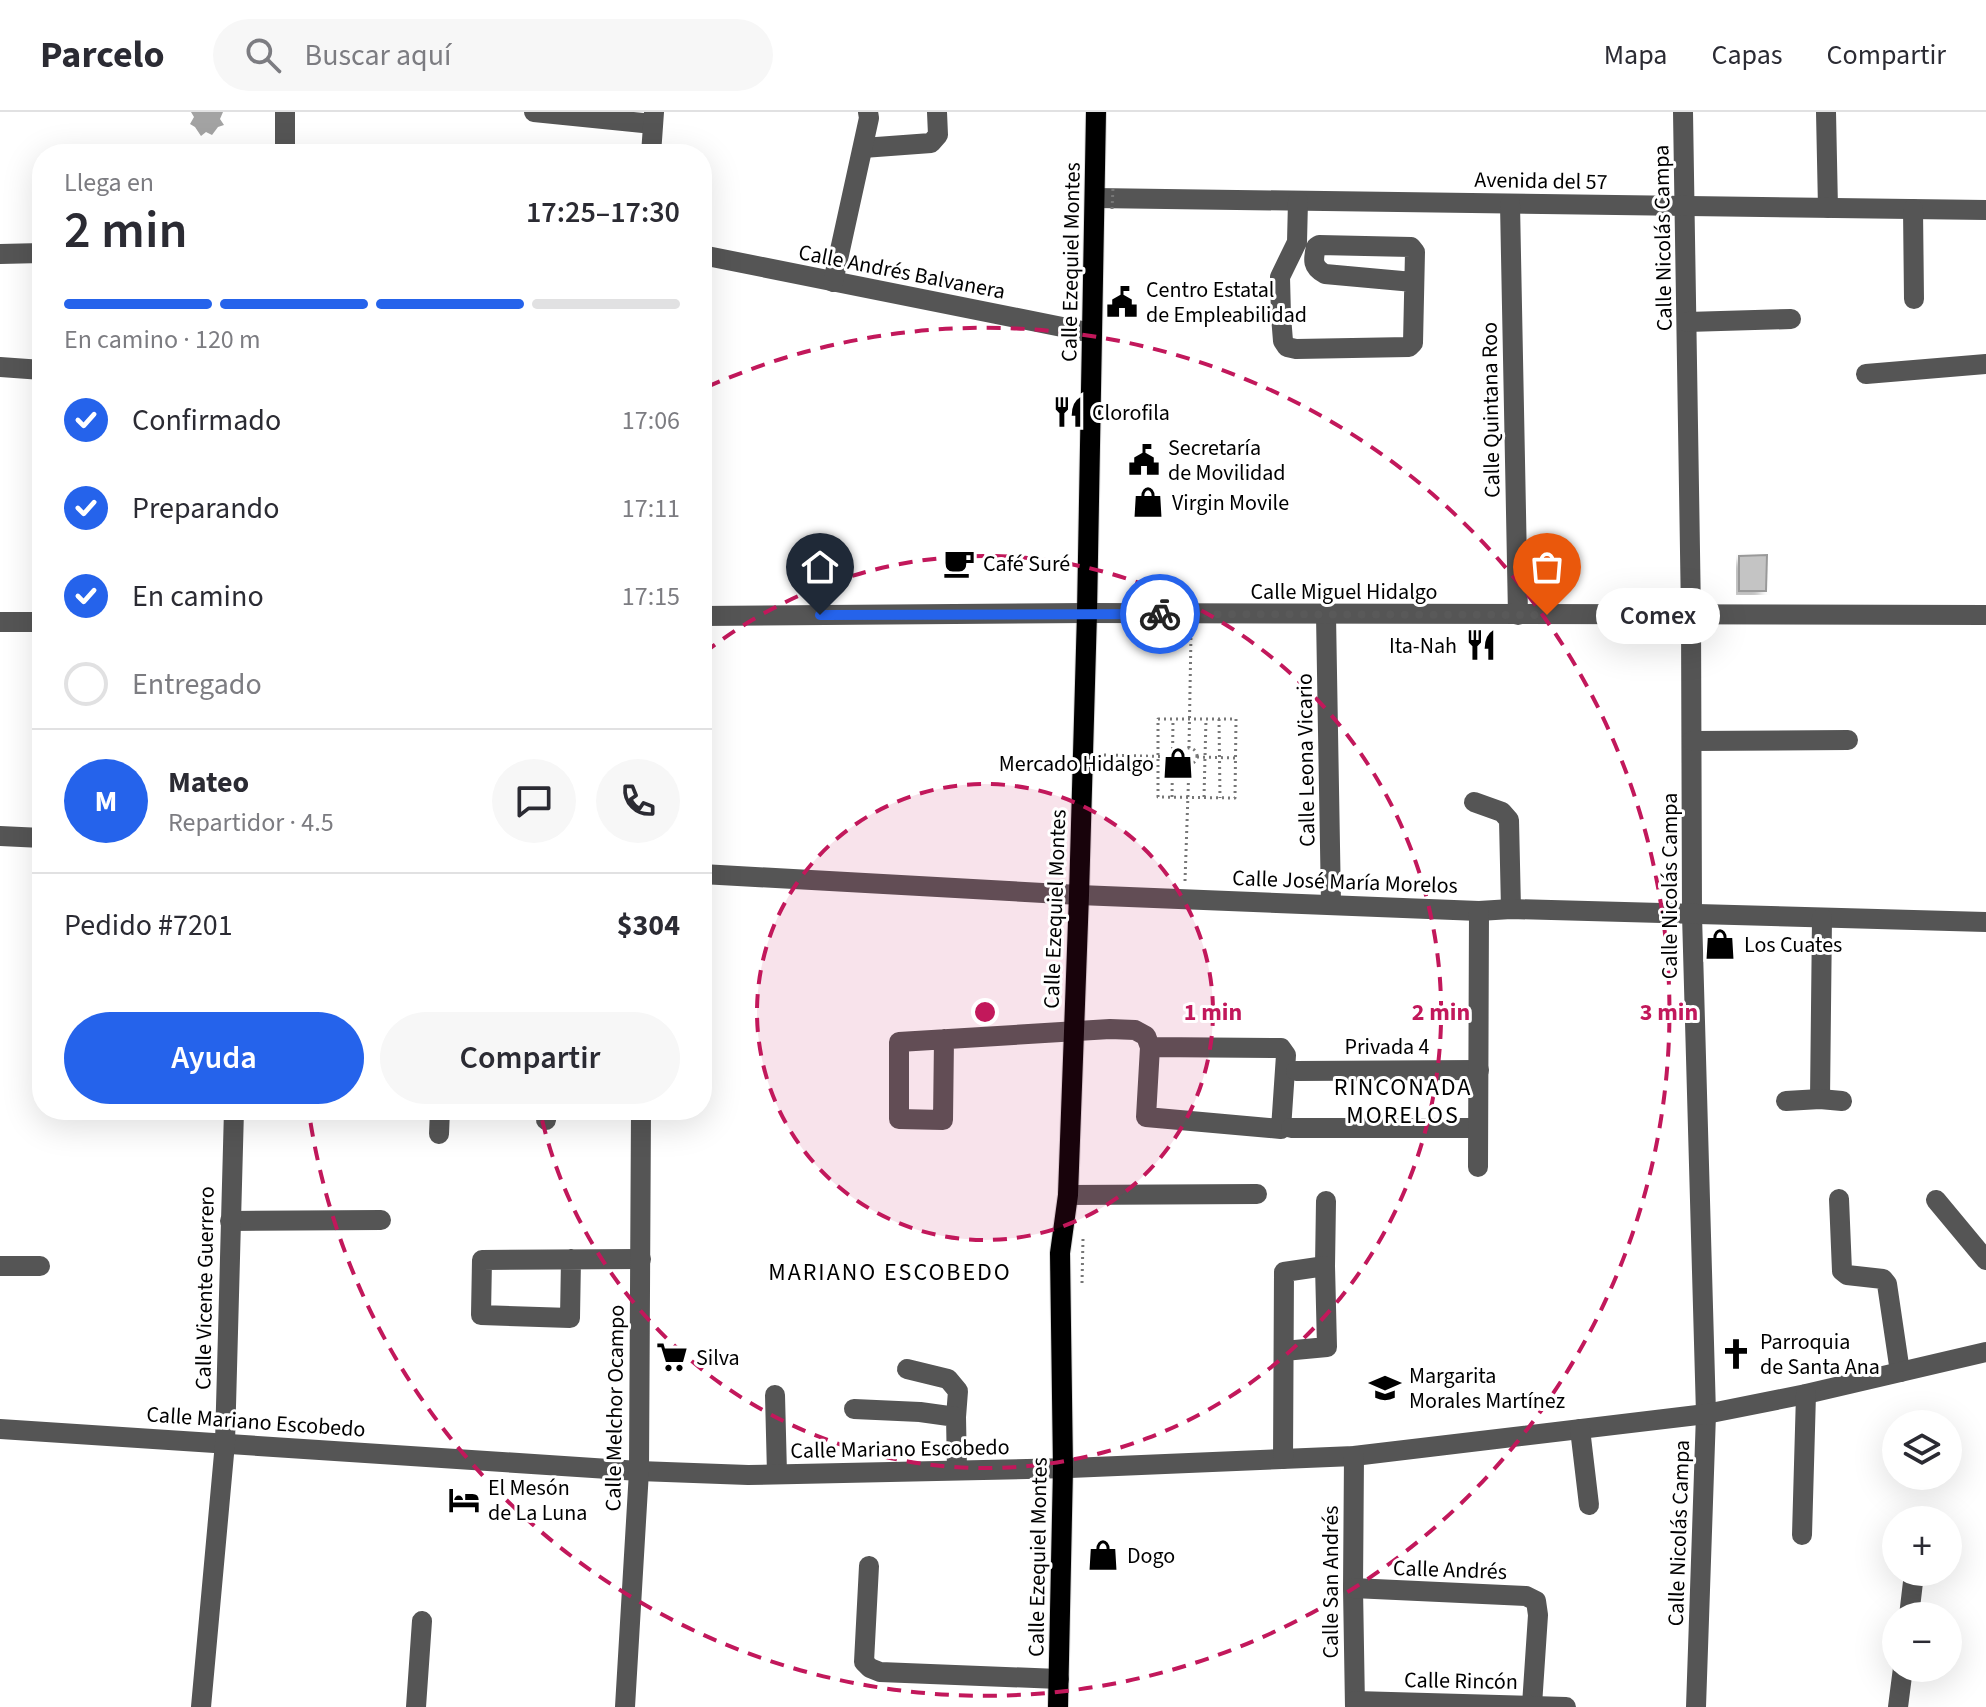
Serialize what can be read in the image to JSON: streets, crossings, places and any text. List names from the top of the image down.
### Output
{
  "streets": {
    "main road": ["Calle Ezequiel Montes"],
    "street": [
      "Avenida del 57",
      "Calle Nicolás Campa",
      "Calle Andrés Balvanera",
      "Calle Quintana Roo",
      "Calle Miguel Hidalgo",
      "Calle Leona Vicario",
      "Calle José María Morelos",
      "Privada 4",
      "Calle Vicente Guerrero",
      "Calle Melchor Ocampo",
      "Calle Mariano Escobedo",
      "Calle Andrés",
      "Calle San Andrés",
      "Calle Rincón"
    ]
  },
  "crossings": [
    ["Avenida del 57", "Calle Nicolás Campa"],
    ["Avenida del 57", "Calle Ezequiel Montes"],
    ["Avenida del 57", "Calle Quintana Roo"],
    ["Calle Nicolás Campa", "Calle Miguel Hidalgo"],
    ["Calle Nicolás Campa", "Calle José María Morelos"],
    ["Calle Nicolás Campa", "Calle Mariano Escobedo"],
    ["Calle Ezequiel Montes", "Calle Andrés Balvanera"],
    ["Calle Ezequiel Montes", "Calle Miguel Hidalgo"],
    ["Calle Ezequiel Montes", "Calle José María Morelos"],
    ["Calle Ezequiel Montes", "Calle Mariano Escobedo"],
    ["Calle Quintana Roo", "Calle Miguel Hidalgo"],
    ["Calle Miguel Hidalgo", "Calle Leona Vicario"],
    ["Calle Leona Vicario", "Calle José María Morelos"],
    ["Calle Vicente Guerrero", "Calle Mariano Escobedo"],
    ["Calle Melchor Ocampo", "Calle Mariano Escobedo"],
    ["Calle Mariano Escobedo", "Calle San Andrés"],
    ["Calle Andrés", "Calle San Andrés"],
    ["Calle Andrés", "Calle Rincón"],
    ["Calle San Andrés", "Calle Rincón"]
  ],
  "districts": ["RINCONADA MORELOS", "MARIANO ESCOBEDO"],
  "places": {
    "public building": ["Centro Estatal de Empleabilidad", "Secretaría de Movilidad"],
    "restaurant": ["Clorofila", "Ita-Nah"],
    "shop": [
      "Virgin Movile",
      "Mercado Hidalgo",
      "Los Cuates",
      "Dogo"
    ],
    "cafe": ["Café Suré"],
    "other": ["Comex"],
    "church": ["Parroquia de Santa Ana"],
    "supermarket": ["Silva"],
    "school or university": ["Margarita Morales Martínez"],
    "hotel": ["El Mesón de La Luna"]
  },
  "page": {
    "header": "Parcelo",
    "search": "Buscar aquí",
    "nav": ["Mapa", "Capas", "Compartir"],
    "heading": ["2 min", "Llega en", "17:25–17:30"],
    "panel": [
      "Mateo",
      "Repartidor · 4.5",
      "Pedido #7201",
      "$304"
    ],
    "bar": "En camino · 120 m",
    "list": [
      ["Confirmado", "17:06"],
      ["Preparando", "17:11"],
      ["En camino", "17:15"],
      "Entregado"
    ],
    "bubble": "Comex",
    "round": "M",
    "buttons": ["Ayuda", "Compartir"],
    "map_buttons": ["+", "−"]
  },
  "rings": ["1 min", "2 min", "3 min"]
}
